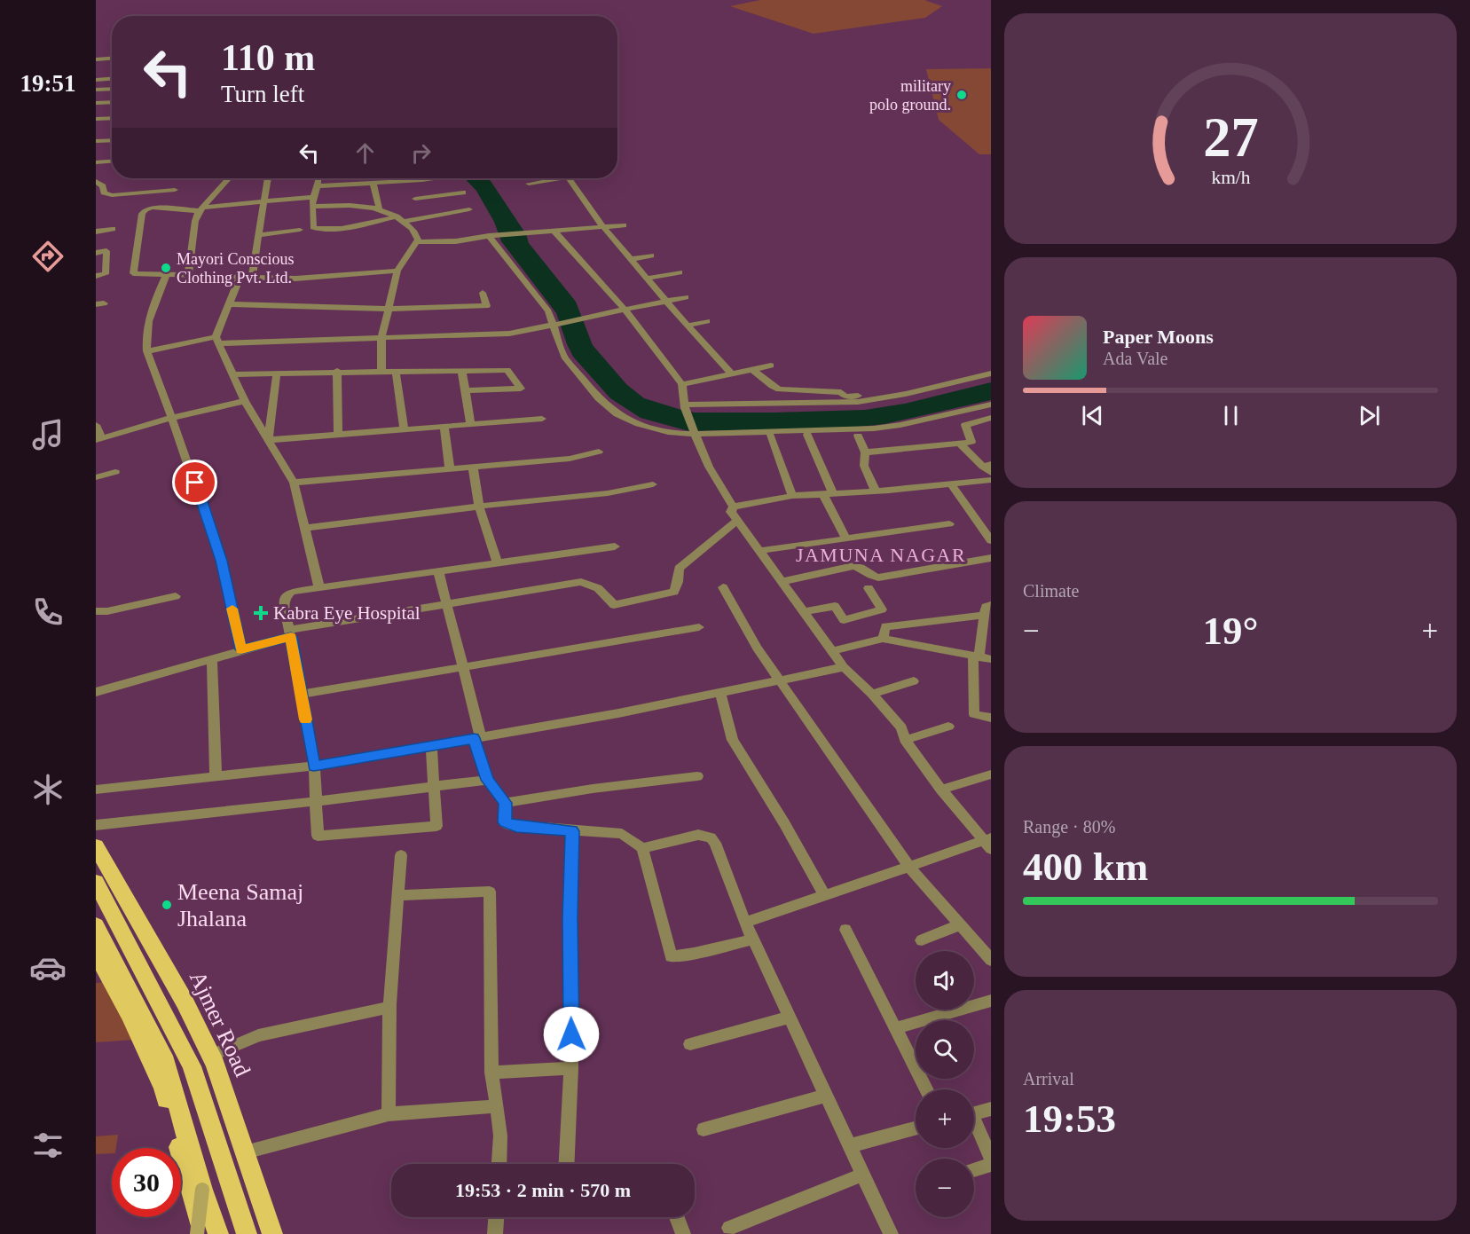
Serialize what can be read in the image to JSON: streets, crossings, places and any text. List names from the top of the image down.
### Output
{
  "streets": {
    "highway": ["Ajmer Road"]
  },
  "districts": ["JAMUNA NAGAR"],
  "places": {
    "other": ["military polo ground.", "Mayori Conscious Clothing Pvt. Ltd.", "Meena Samaj Jhalana"],
    "health": ["Kabra Eye Hospital"]
  },
  "page": {
    "tabs": "19:51",
    "turn": ["110 m", "Turn left"],
    "song": ["Paper Moons", "Ada Vale"],
    "tile": [
      "Climate",
      ["Range · 80%", "400 km"],
      ["Arrival", "19:53"]
    ],
    "heat": ["−", "19°", "+"],
    "map_buttons": ["+", "−"],
    "limit": "30",
    "trip": "19:53 · 2 min · 570 m",
    "gauge": ["27", "km/h"]
  }
}
